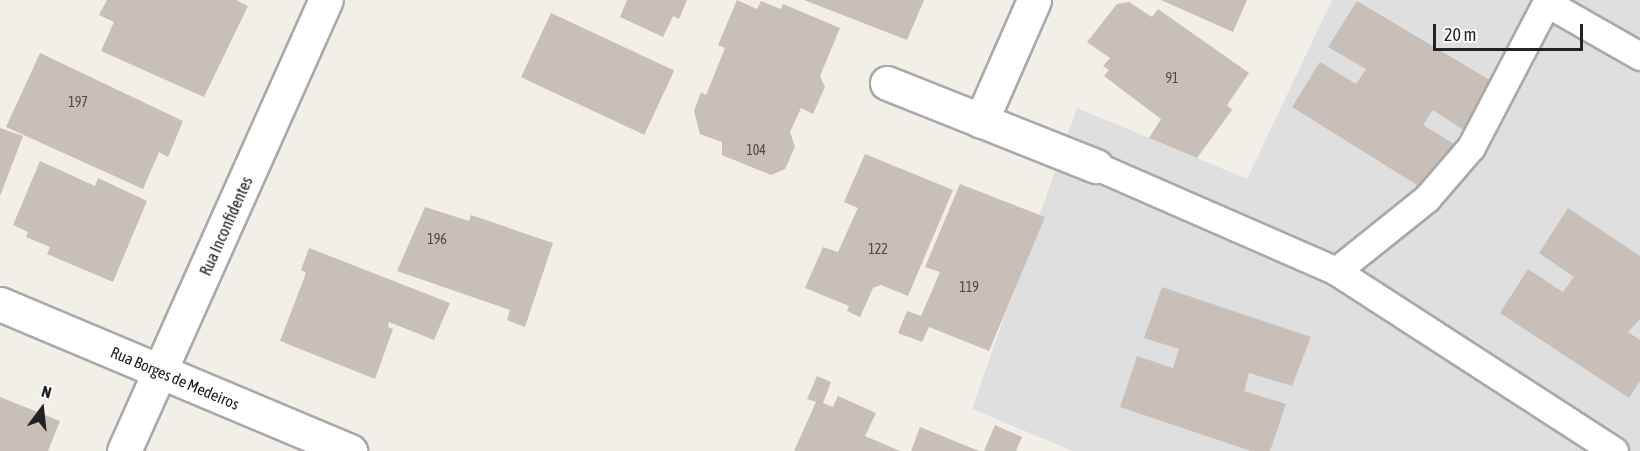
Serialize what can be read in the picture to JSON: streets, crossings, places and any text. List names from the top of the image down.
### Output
{
  "streets": {
    "street": ["Rua Inconfidentes", "Rua Borges de Medeiros"]
  },
  "crossings": [
    ["Rua Inconfidentes", "Rua Borges de Medeiros"]
  ],
  "house_numbers": [
    "91",
    "197",
    "104",
    "196",
    "122",
    "119"
  ],
  "scale_bar": "20 m",
  "north": "top"
}
